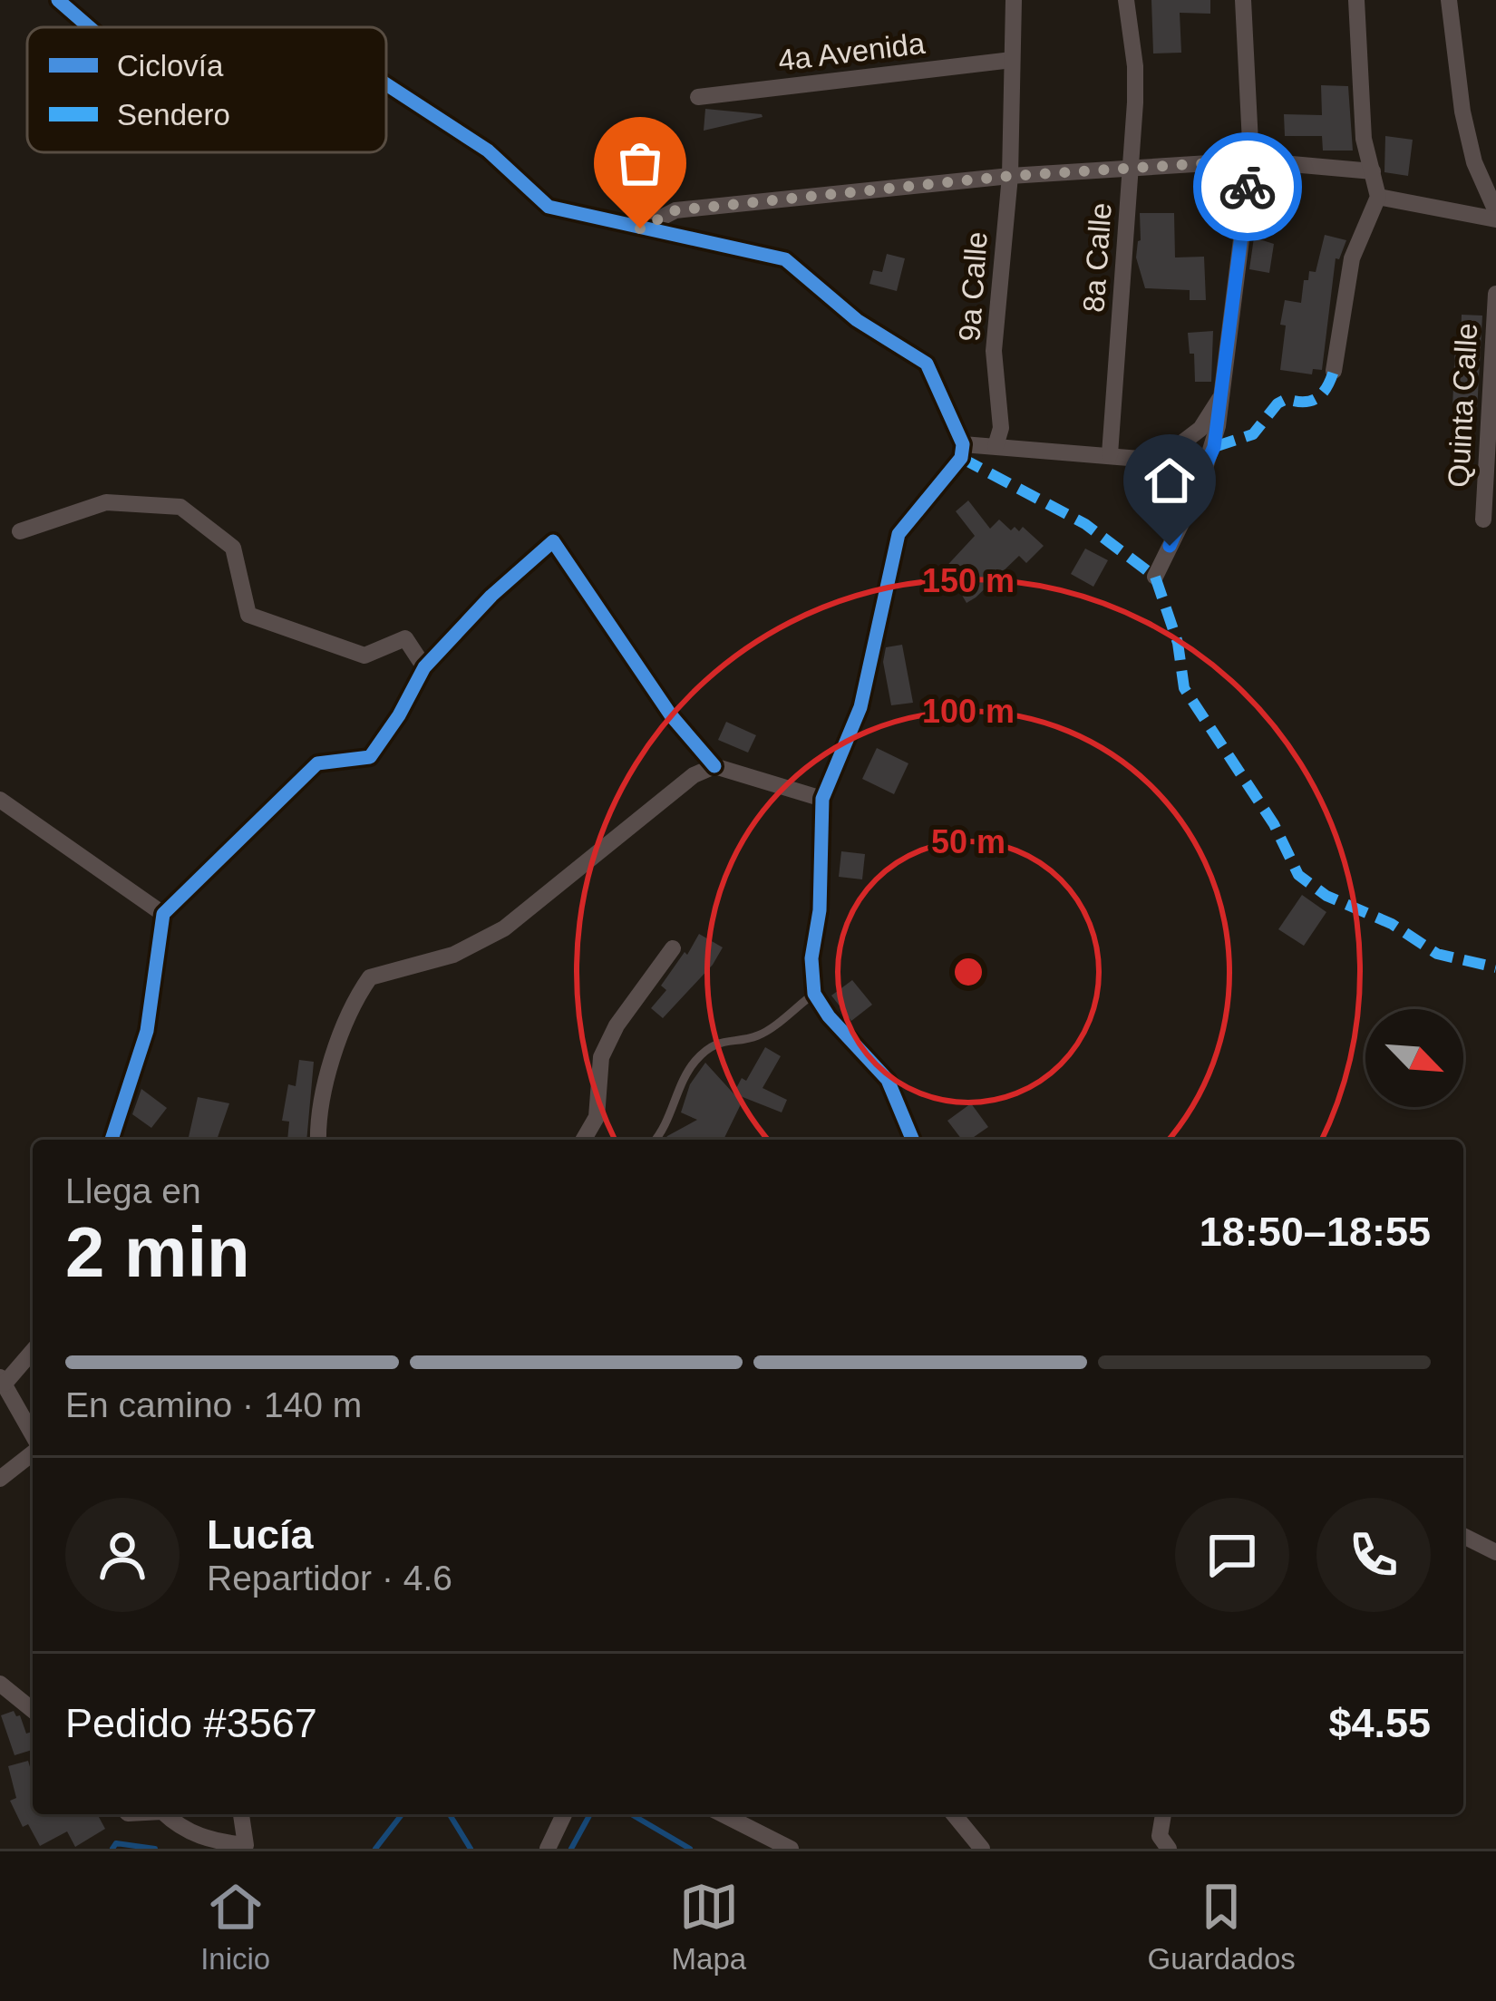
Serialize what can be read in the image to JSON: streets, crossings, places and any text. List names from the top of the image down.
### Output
{
  "streets": {
    "street": [
      "4a Avenida",
      "8a Calle",
      "9a Calle",
      "Quinta Calle"
    ]
  },
  "crossings": [
    ["4a Avenida", "9a Calle"]
  ],
  "legend": ["Ciclovía", "Sendero"],
  "north": "bottom right",
  "page": {
    "heading": ["2 min", "Llega en", "18:50–18:55"],
    "panel": [
      "Lucía",
      "Repartidor · 4.6",
      "Pedido #3567",
      "$4.55"
    ],
    "bar": "En camino · 140 m",
    "tabs": ["Inicio", "Mapa", "Guardados"]
  },
  "rings": ["150 m", "100 m", "50 m"]
}
